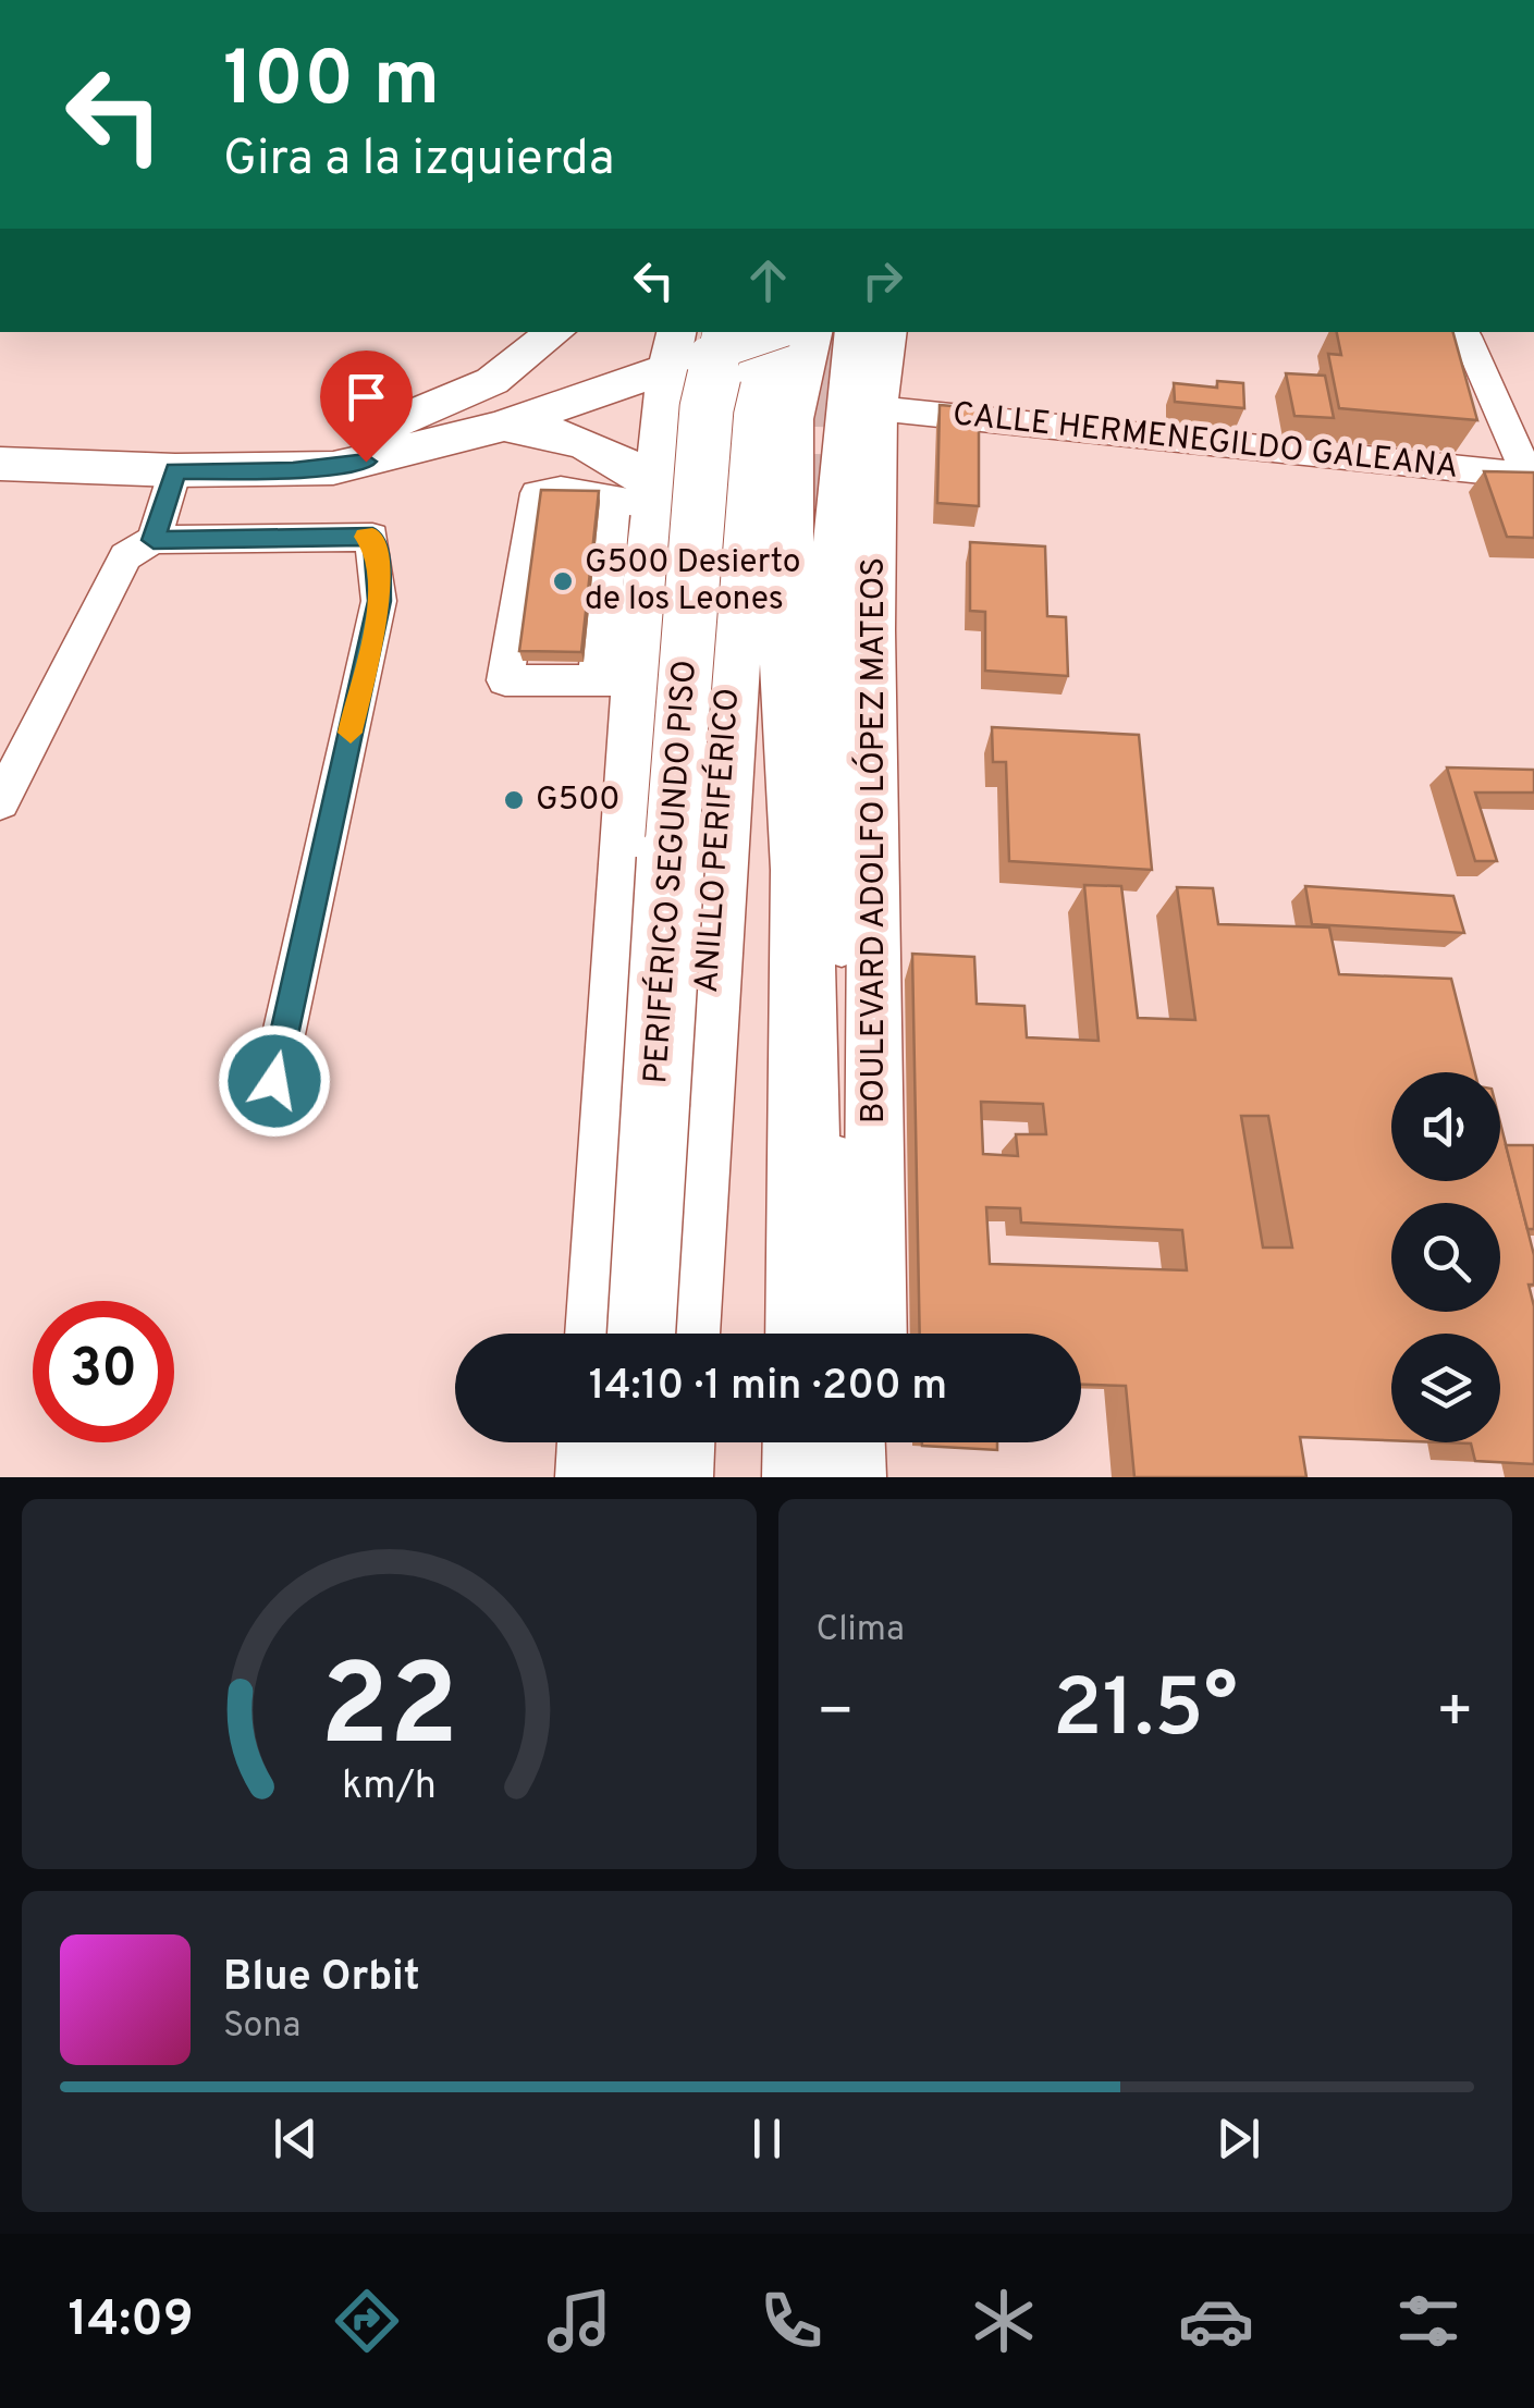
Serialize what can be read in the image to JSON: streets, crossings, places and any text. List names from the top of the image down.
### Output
{
  "streets": {
    "highway": ["ANILLO PERIFÉRICO", "PERIFÉRICO SEGUNDO PISO"],
    "main road": ["BOULEVARD ADOLFO LÓPEZ MATEOS"],
    "street": ["CALLE HERMENEGILDO GALEANA"]
  },
  "crossings": [
    ["CALLE HERMENEGILDO GALEANA", "BOULEVARD ADOLFO LÓPEZ MATEOS"]
  ],
  "places": ["G500 Desierto de los Leones", "G500"],
  "page": {
    "turn": ["100 m", "Gira a la izquierda"],
    "limit": "30",
    "trip": "14:10 · 1 min · 200 m",
    "tile": "Clima",
    "heat": ["−", "21.5°", "+"],
    "song": ["Blue Orbit", "Sona"],
    "tabs": "14:09",
    "gauge": ["22", "km/h"]
  }
}
